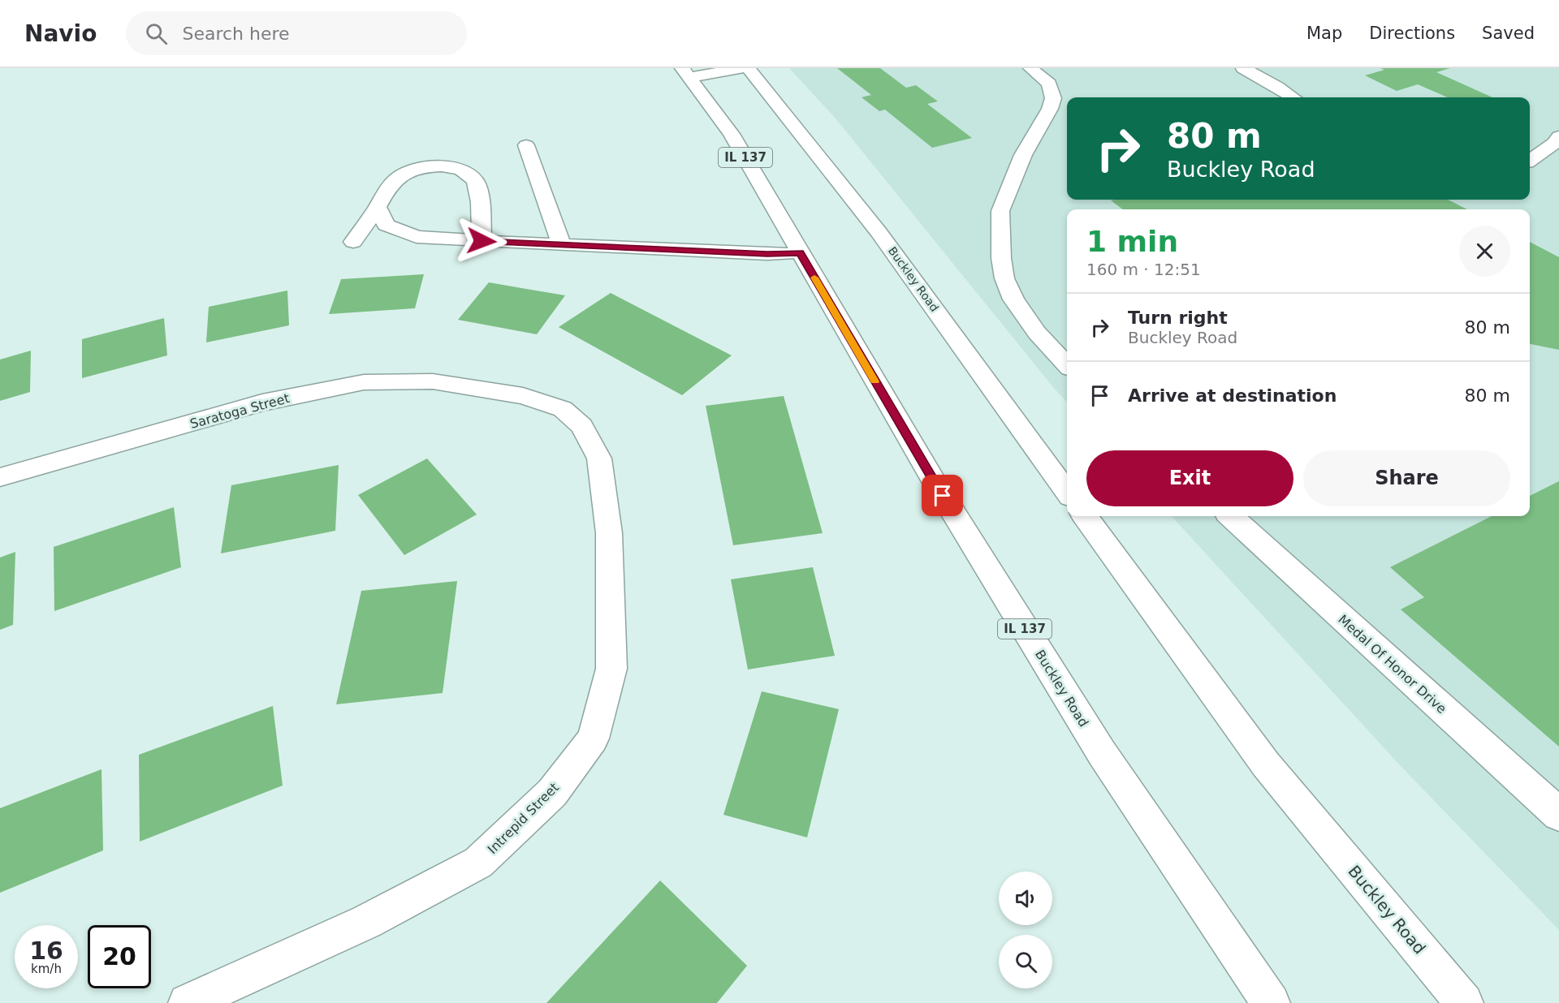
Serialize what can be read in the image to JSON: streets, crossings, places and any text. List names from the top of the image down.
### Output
{
  "streets": {
    "main road": [
      "IL 137",
      "Buckley Road",
      "Saratoga Street",
      "Medal Of Honor Drive",
      "Intrepid Street"
    ]
  },
  "crossings": [
    ["Saratoga Street", "Intrepid Street"]
  ],
  "page": {
    "header": "Navio",
    "search": "Search here",
    "nav": ["Map", "Directions", "Saved"],
    "turn": ["80 m", "Buckley Road"],
    "heading": ["1 min", "160 m · 12:51"],
    "list": [
      {
        "name": "Turn right",
        "note": "Buckley Road",
        "value": "80 m"
      },
      {
        "name": "Arrive at destination",
        "value": "80 m"
      }
    ],
    "buttons": ["Exit", "Share"],
    "speed": "16 km/h",
    "limit": "20"
  }
}
